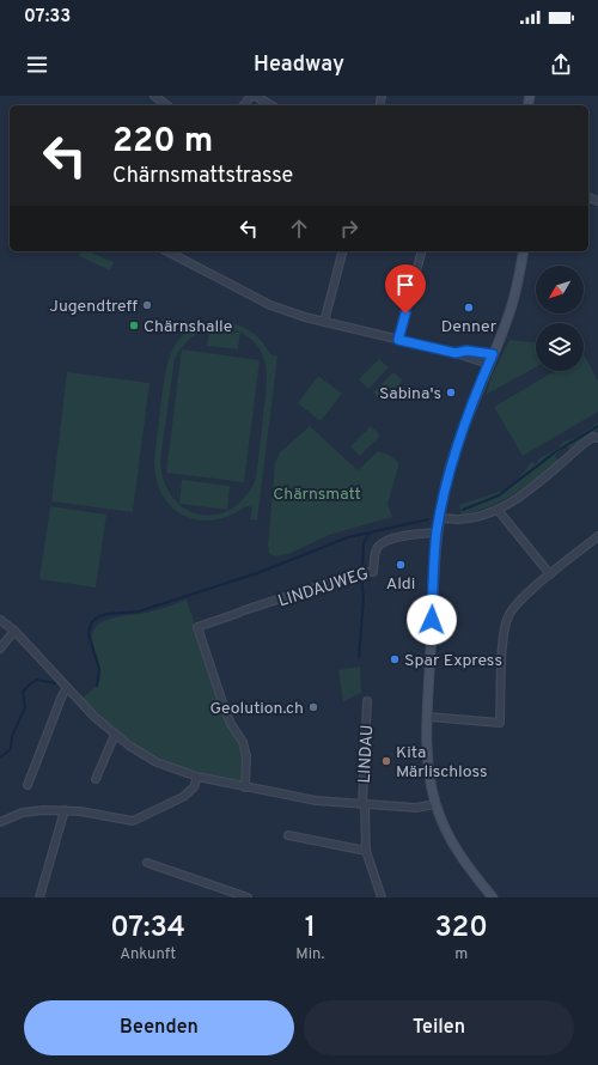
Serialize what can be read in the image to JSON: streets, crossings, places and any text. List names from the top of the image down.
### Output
{
  "streets": {
    "street": ["LINDAUWEG", "LINDAU"]
  },
  "parks": ["Chärnsmatt"],
  "places": [
    "Jugendtreff",
    "Denner",
    "Chärnshalle",
    "Sabina's",
    "Aldi",
    "Spar Express",
    "Geolution.ch",
    "Kita Märlischloss"
  ],
  "north": "bottom left",
  "page": {
    "status": "07:33",
    "header": "Headway",
    "turn": ["220 m", "Chärnsmattstrasse"],
    "eta": [
      "07:34",
      "Ankunft",
      "1",
      "Min.",
      "320",
      "m"
    ],
    "buttons": ["Beenden", "Teilen"]
  }
}
